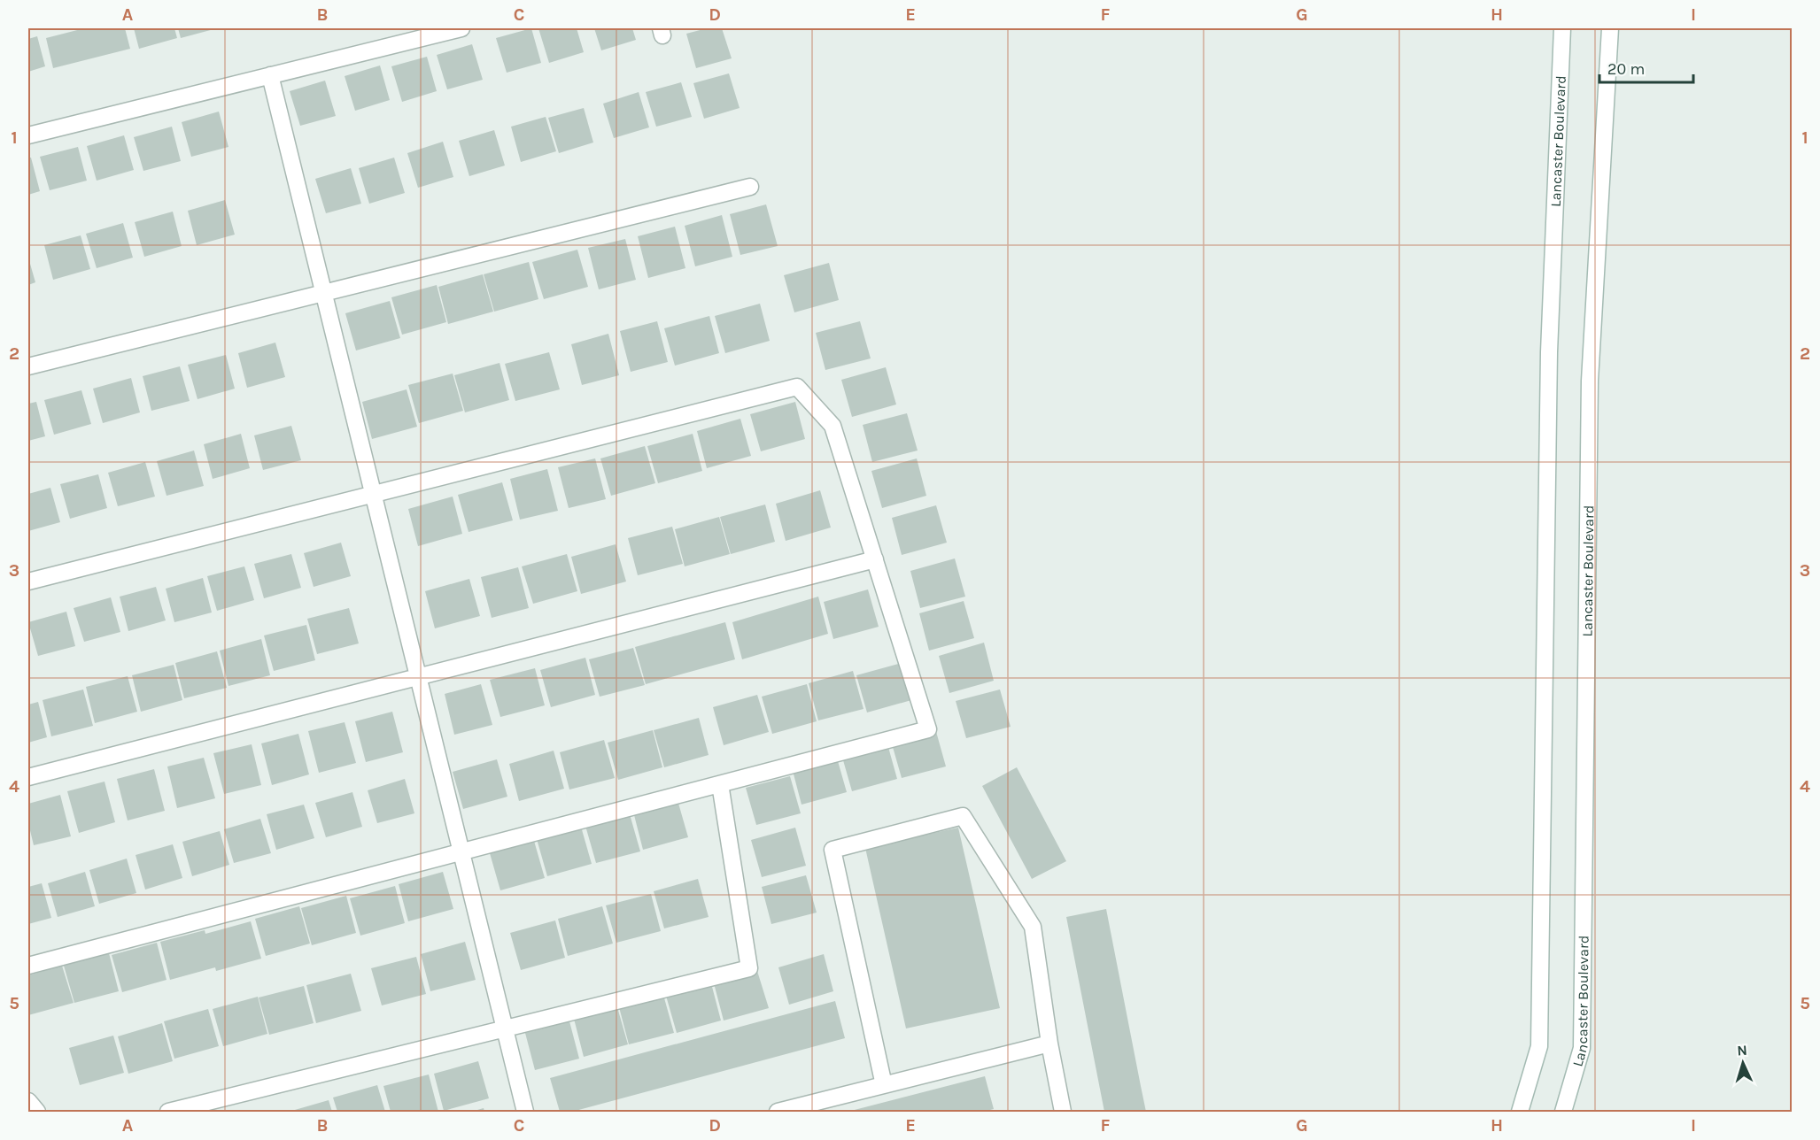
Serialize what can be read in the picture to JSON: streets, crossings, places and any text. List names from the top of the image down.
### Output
{
  "streets": {
    "street": ["Lancaster Boulevard"]
  },
  "scale_bar": "20 m",
  "north": "top",
  "grid": {
    "columns": [
      "A",
      "B",
      "C",
      "D",
      "E",
      "F",
      "G",
      "H",
      "I"
    ],
    "rows": [
      "1",
      "2",
      "3",
      "4",
      "5"
    ]
  }
}
